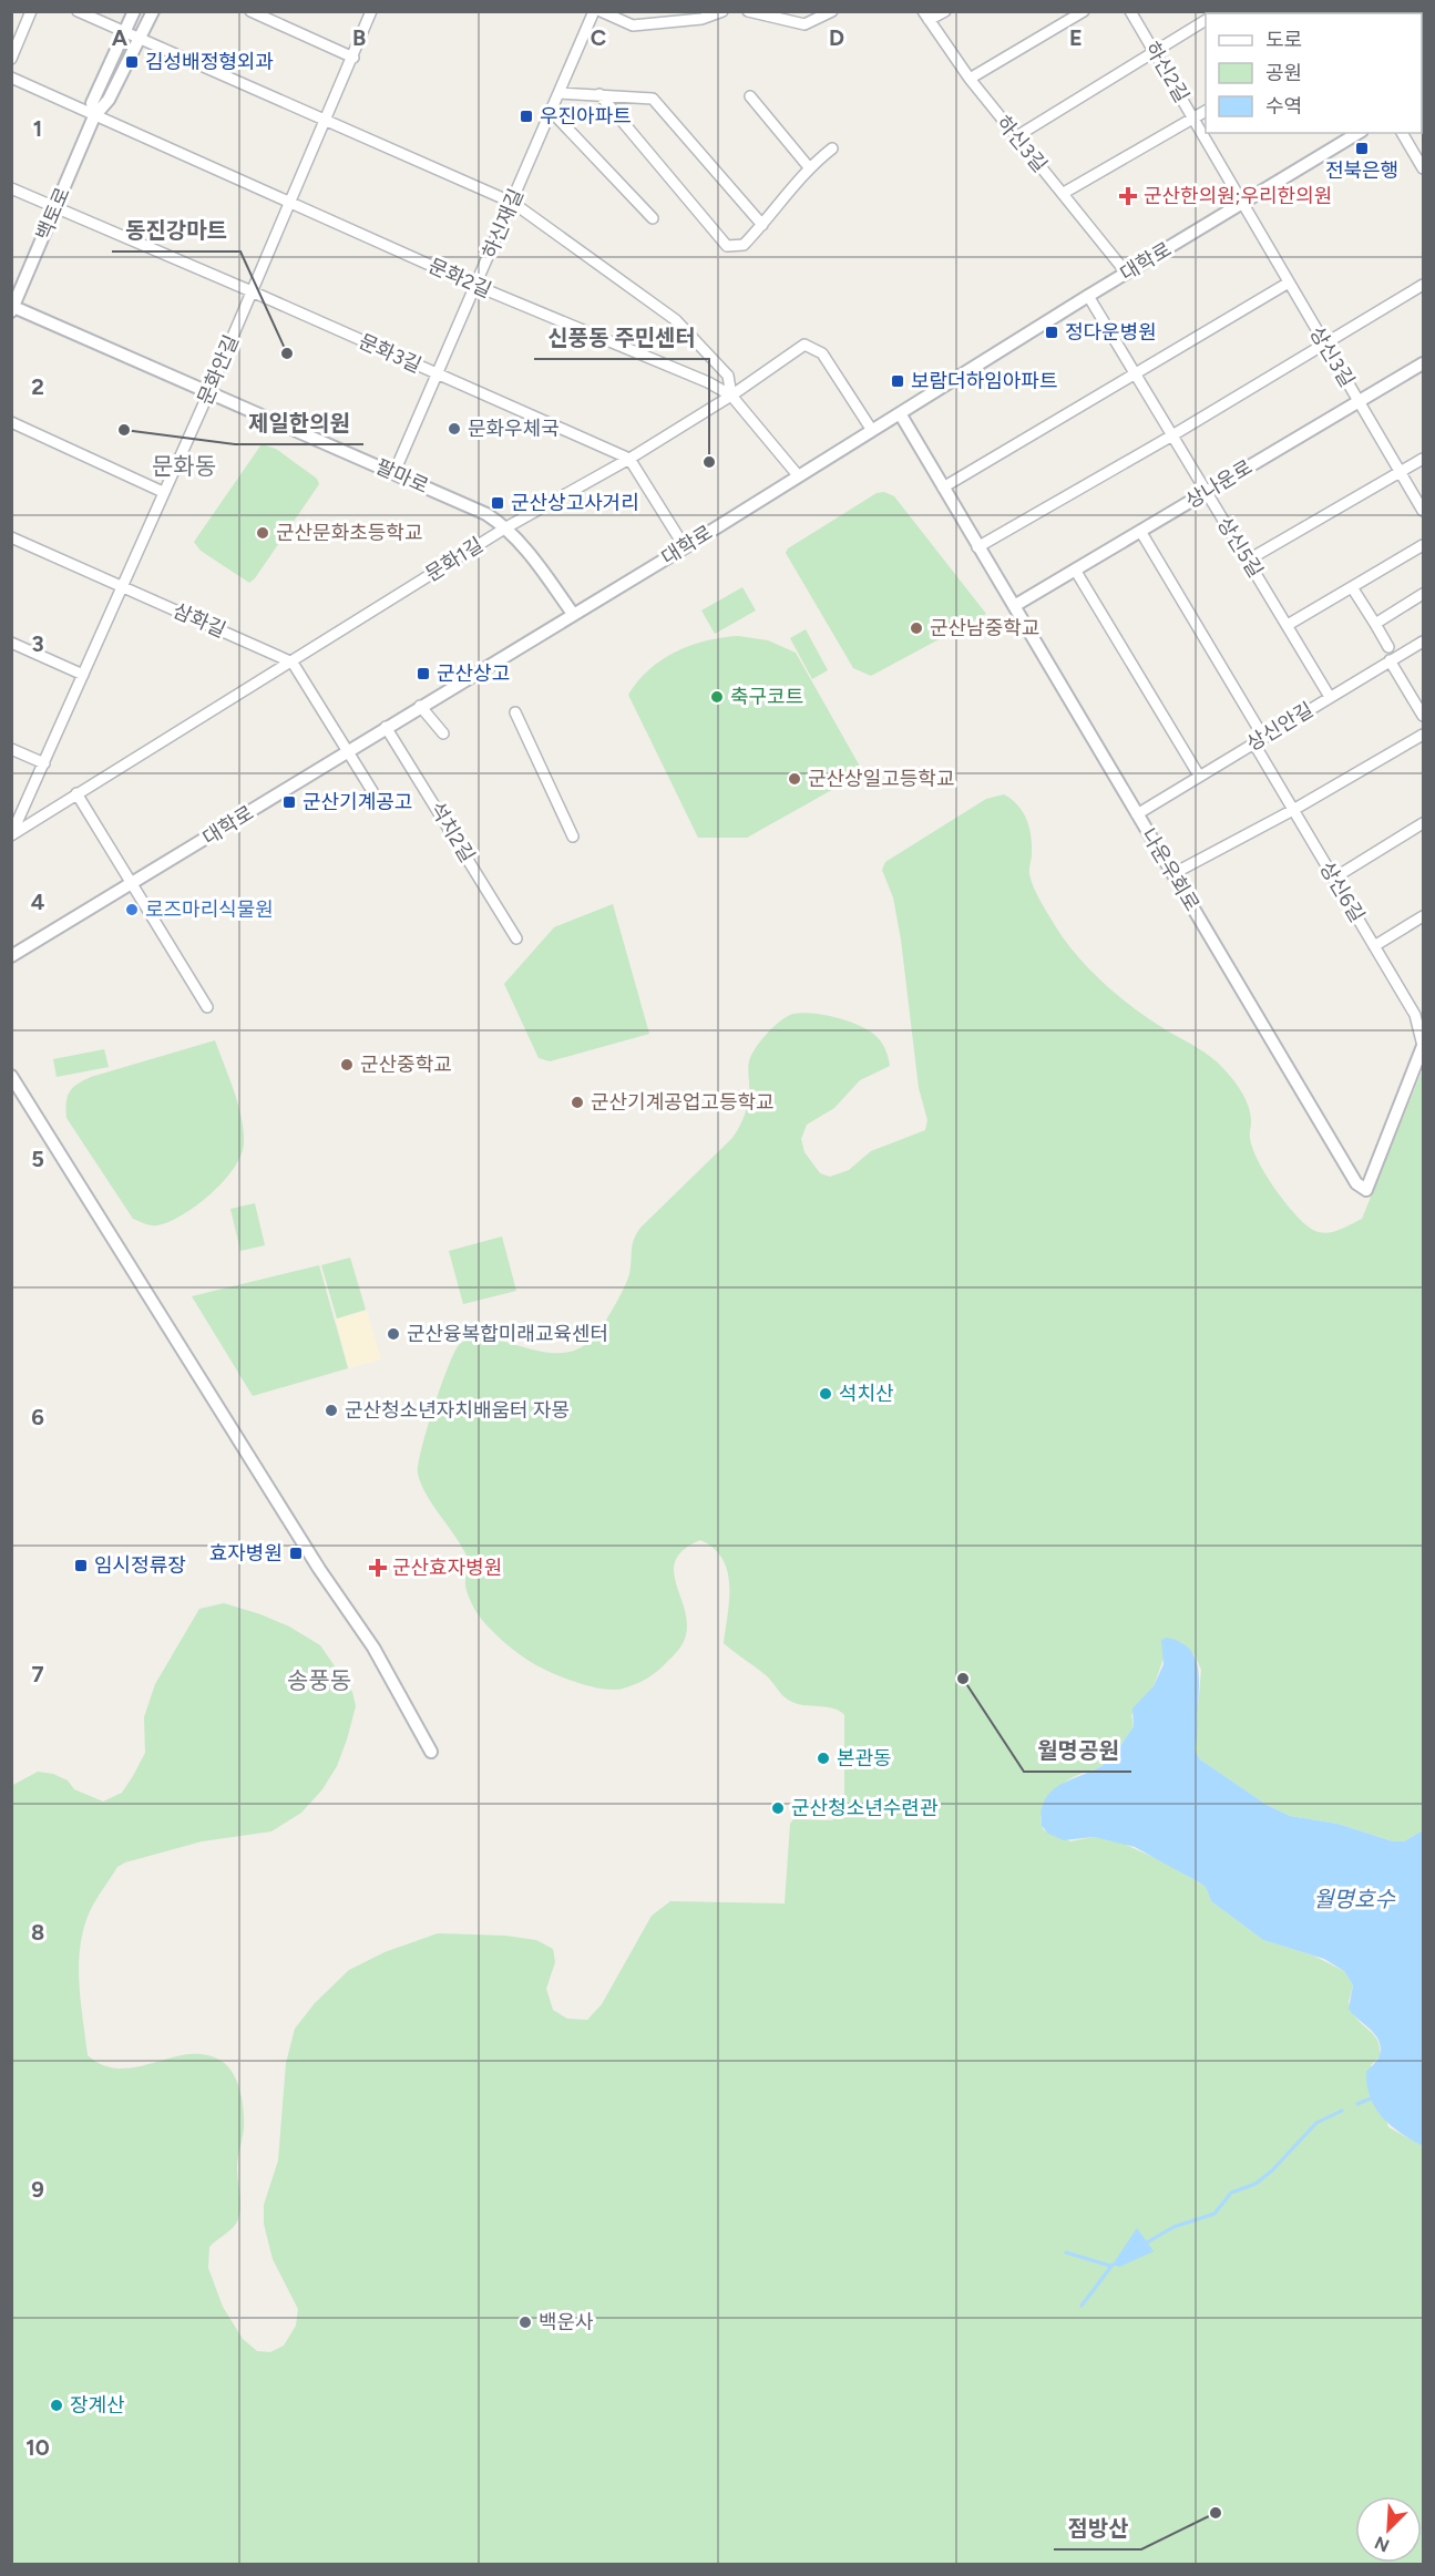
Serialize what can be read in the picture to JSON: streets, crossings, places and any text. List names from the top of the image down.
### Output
{
  "streets": {
    "street": [
      "하신2길",
      "하신3길",
      "백토로",
      "하신재길",
      "대학로",
      "문화2길",
      "문화3길",
      "상신3길",
      "문화안길",
      "팔마로",
      "상나운로",
      "상신5길",
      "문화1길",
      "삼화길",
      "상신안길",
      "석치2길",
      "나운우회로",
      "상신6길"
    ]
  },
  "crossings": [
    ["하신2길", "대학로"],
    ["하신2길", "상신3길"],
    ["하신3길", "대학로"],
    ["백토로", "문화2길"],
    ["백토로", "문화3길"],
    ["백토로", "팔마로"],
    ["하신재길", "문화2길"],
    ["하신재길", "문화3길"],
    ["하신재길", "팔마로"],
    ["대학로", "문화2길"],
    ["대학로", "상신3길"],
    ["대학로", "팔마로"],
    ["대학로", "상신5길"],
    ["대학로", "문화1길"],
    ["대학로", "석치2길"],
    ["대학로", "나운우회로"],
    ["문화2길", "문화안길"],
    ["문화2길", "문화1길"],
    ["문화3길", "문화안길"],
    ["문화3길", "문화1길"],
    ["상신3길", "상나운로"],
    ["문화안길", "팔마로"],
    ["문화안길", "문화1길"],
    ["문화안길", "삼화길"],
    ["팔마로", "문화1길"],
    ["상나운로", "상신5길"],
    ["상나운로", "나운우회로"],
    ["상나운로", "상신6길"],
    ["상신5길", "상신안길"],
    ["문화1길", "삼화길"],
    ["상신안길", "나운우회로"],
    ["상신안길", "상신6길"],
    ["나운우회로", "상신6길"]
  ],
  "districts": ["문화동", "송풍동"],
  "water": ["월명호수"],
  "places": {
    "transit": [
      "김성배정형외과",
      "우진아파트",
      "전북은행",
      "정다운병원",
      "보람더하임아파트",
      "군산상고사거리",
      "군산상고",
      "군산기계공고",
      "효자병원",
      "임시정류장"
    ],
    "health": ["군산한의원;우리한의원", "군산효자병원"],
    "other": [
      "동진강마트",
      "문화우체국",
      "제일한의원",
      "신풍동 주민센터",
      "군산문화초등학교",
      "군산남중학교",
      "축구코트",
      "군산상일고등학교",
      "로즈마리식물원",
      "군산중학교",
      "군산기계공업고등학교",
      "군산융복합미래교육센터",
      "석치산",
      "군산청소년자치배움터 자몽",
      "월명공원",
      "본관동",
      "군산청소년수련관",
      "백운사",
      "장계산",
      "점방산"
    ]
  },
  "legend": ["도로", "공원", "수역"],
  "north": "bottom left",
  "grid": {
    "columns": [
      "A",
      "B",
      "C",
      "D",
      "E"
    ],
    "rows": [
      "1",
      "2",
      "3",
      "4",
      "5",
      "6",
      "7",
      "8",
      "9",
      "10"
    ]
  }
}
